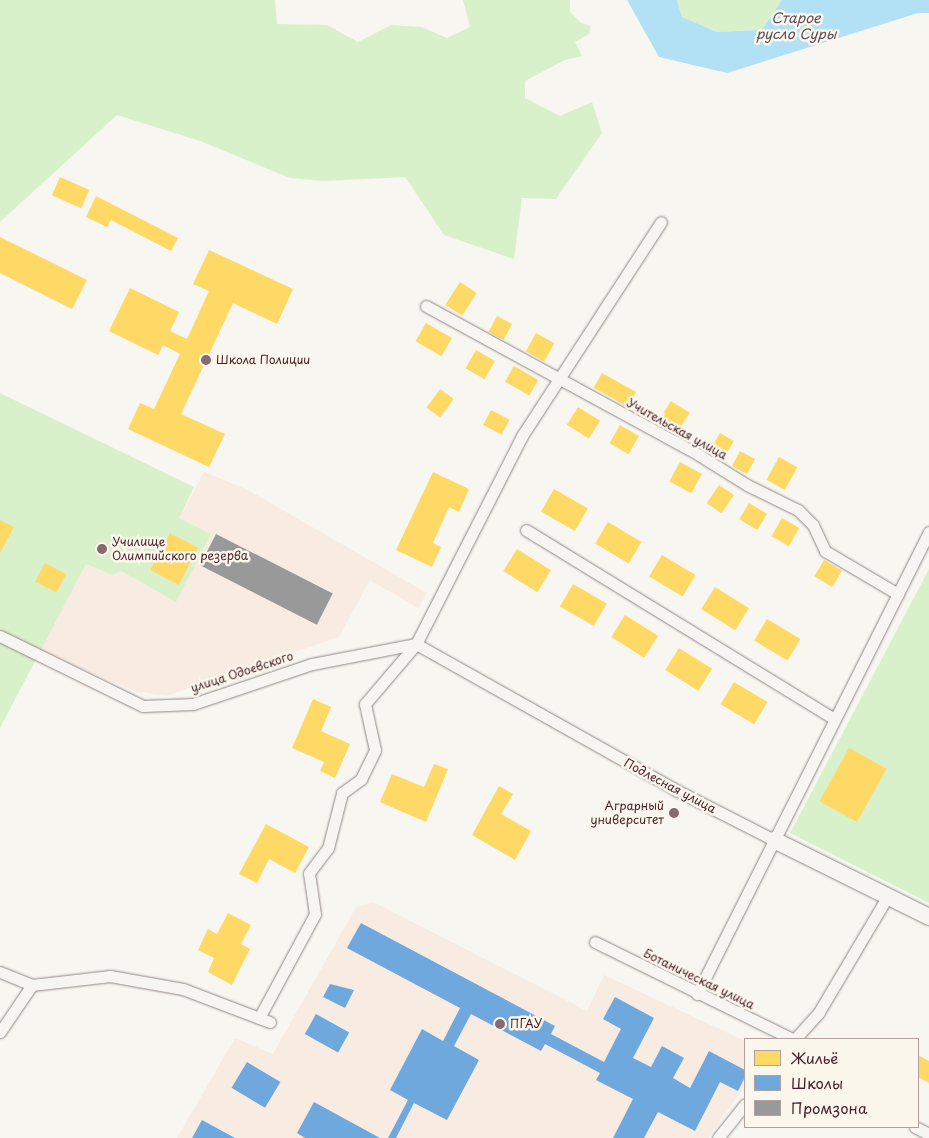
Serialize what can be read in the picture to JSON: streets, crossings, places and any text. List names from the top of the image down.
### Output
{
  "streets": {
    "street": [
      "Учительская улица",
      "улица Одоевского",
      "Подлесная улица",
      "Ботаническая улица"
    ]
  },
  "crossings": [
    ["улица Одоевского", "Подлесная улица"]
  ],
  "water": ["Старое русло Суры"],
  "places": [
    "Школа Полиции",
    "Училище Олимпийского резерва",
    "Аграрный университет",
    "ПГАУ"
  ],
  "legend": ["Жильё", "Школы", "Промзона"]
}
